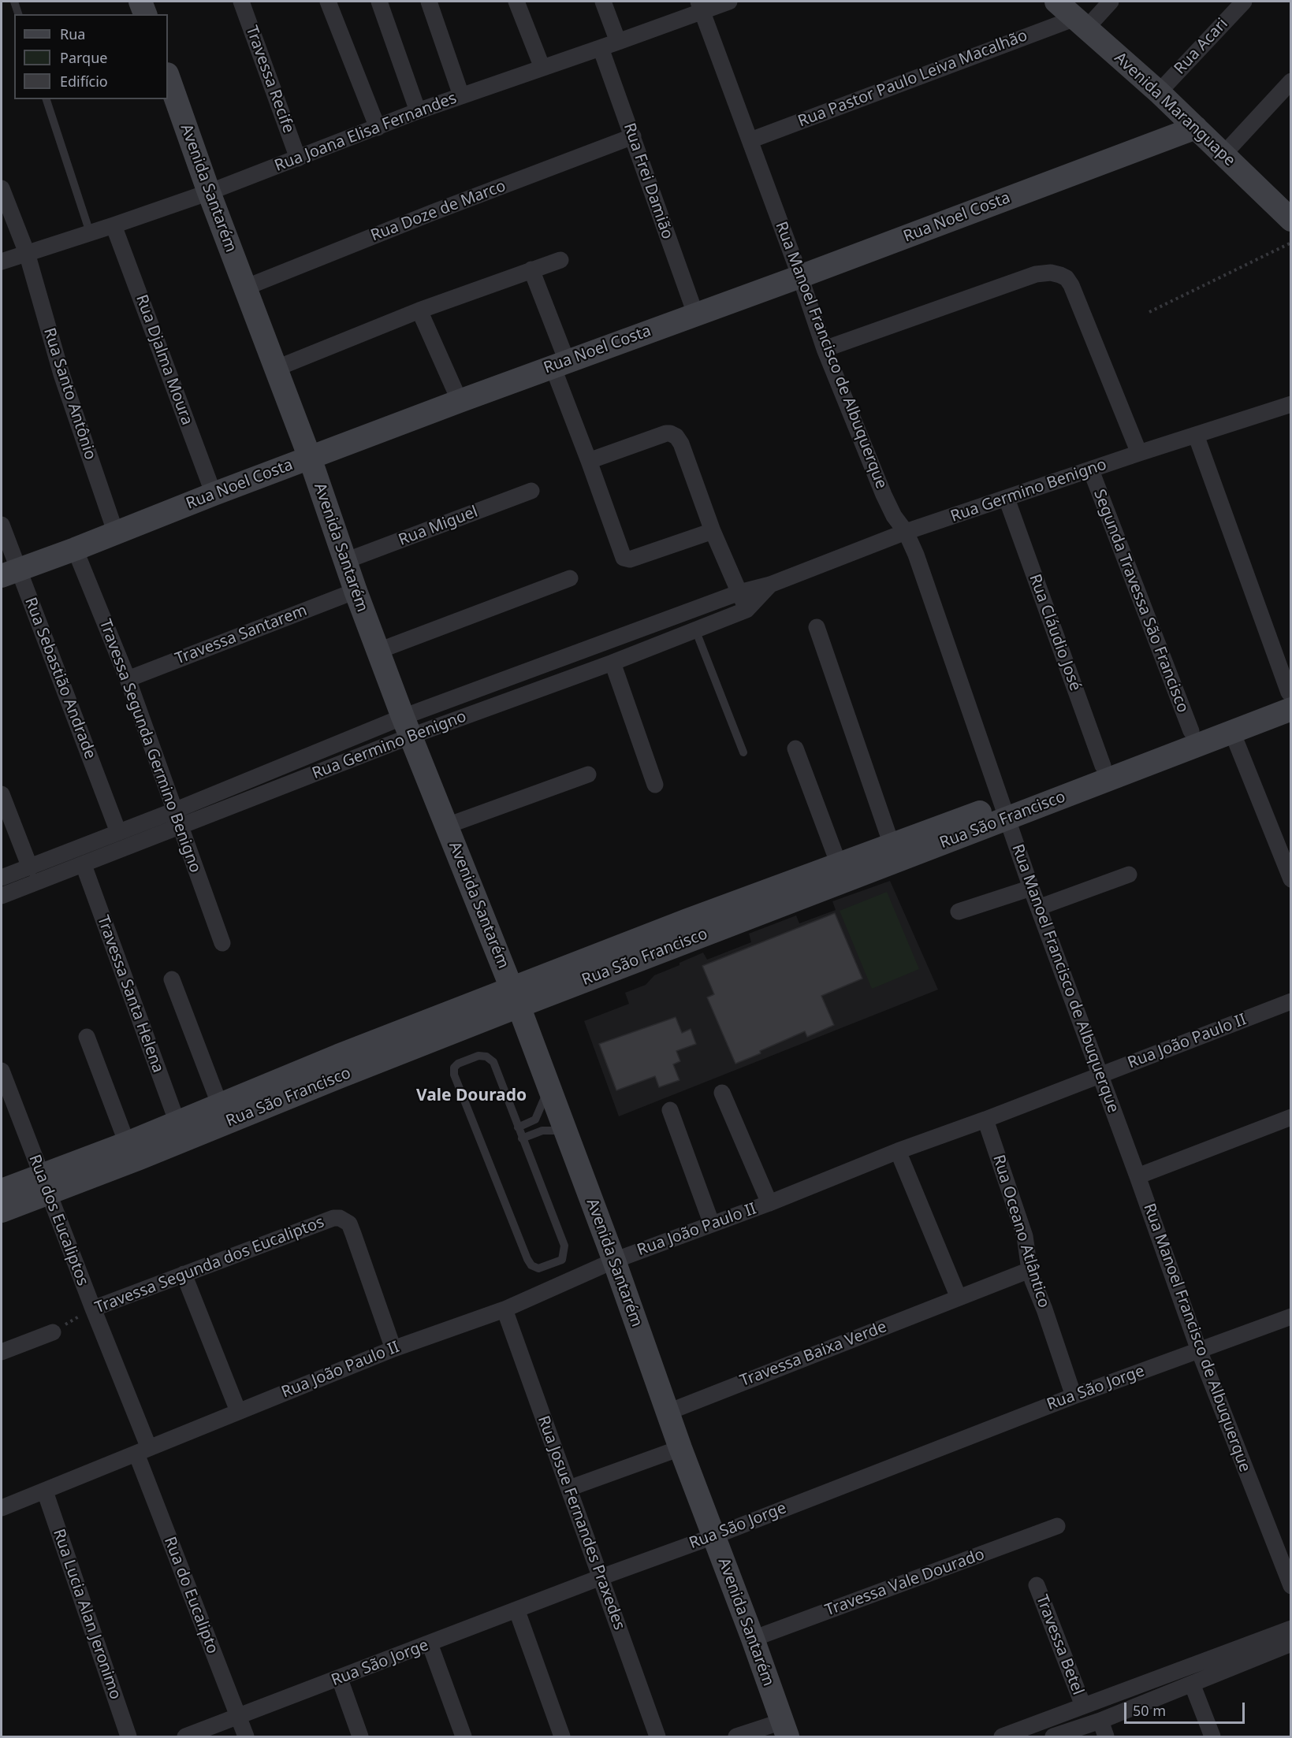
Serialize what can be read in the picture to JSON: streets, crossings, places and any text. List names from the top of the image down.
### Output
{
  "streets": {
    "street": [
      "Rua Acari",
      "Rua Pastor Paulo Leiva Macalhão",
      "Travessa Recife",
      "Avenida Maranguape",
      "Rua Joana Elisa Fernandes",
      "Rua Frei Damião",
      "Avenida Santarém",
      "Rua Doze de Marco",
      "Rua Noel Costa",
      "Rua Manoel Francisco de Albuquerque",
      "Rua Djalma Moura",
      "Rua Santo Antônio",
      "Rua Germino Benigno",
      "Rua Miguel",
      "Segunda Travessa São Francisco",
      "Rua Cláudio José",
      "Travessa Santarem",
      "Rua Sebastião Andrade",
      "Travessa Segunda Germino Benigno",
      "Rua São Francisco",
      "Travessa Santa Helena",
      "Rua João Paulo II",
      "Rua dos Eucaliptos",
      "Rua Oceano Atlântico",
      "Travessa Segunda dos Eucaliptos",
      "Travessa Baixa Verde",
      "Rua São Jorge",
      "Rua Josue Fernandes Praxedes",
      "Travessa Vale Dourado",
      "Rua do Eucalipto",
      "Rua Lucia Alan Jeronimo",
      "Travessa Betel"
    ]
  },
  "crossings": [
    ["Rua Acari", "Avenida Maranguape"],
    ["Rua Pastor Paulo Leiva Macalhão", "Avenida Maranguape"],
    ["Rua Pastor Paulo Leiva Macalhão", "Rua Manoel Francisco de Albuquerque"],
    ["Travessa Recife", "Rua Joana Elisa Fernandes"],
    ["Avenida Maranguape", "Rua Noel Costa"],
    ["Rua Joana Elisa Fernandes", "Rua Frei Damião"],
    ["Rua Joana Elisa Fernandes", "Avenida Santarém"],
    ["Rua Joana Elisa Fernandes", "Rua Manoel Francisco de Albuquerque"],
    ["Rua Joana Elisa Fernandes", "Rua Djalma Moura"],
    ["Rua Joana Elisa Fernandes", "Rua Santo Antônio"],
    ["Rua Frei Damião", "Rua Doze de Marco"],
    ["Rua Frei Damião", "Rua Noel Costa"],
    ["Avenida Santarém", "Rua Doze de Marco"],
    ["Avenida Santarém", "Rua Noel Costa"],
    ["Avenida Santarém", "Rua Germino Benigno"],
    ["Avenida Santarém", "Rua Miguel"],
    ["Avenida Santarém", "Travessa Santarem"],
    ["Avenida Santarém", "Rua São Francisco"],
    ["Avenida Santarém", "Rua João Paulo II"],
    ["Avenida Santarém", "Travessa Baixa Verde"],
    ["Avenida Santarém", "Rua São Jorge"],
    ["Avenida Santarém", "Travessa Vale Dourado"],
    ["Rua Noel Costa", "Rua Manoel Francisco de Albuquerque"],
    ["Rua Noel Costa", "Rua Djalma Moura"],
    ["Rua Noel Costa", "Rua Santo Antônio"],
    ["Rua Noel Costa", "Rua Sebastião Andrade"],
    ["Rua Noel Costa", "Travessa Segunda Germino Benigno"],
    ["Rua Manoel Francisco de Albuquerque", "Rua Germino Benigno"],
    ["Rua Manoel Francisco de Albuquerque", "Rua São Francisco"],
    ["Rua Manoel Francisco de Albuquerque", "Rua João Paulo II"],
    ["Rua Manoel Francisco de Albuquerque", "Rua São Jorge"],
    ["Rua Germino Benigno", "Segunda Travessa São Francisco"],
    ["Rua Germino Benigno", "Rua Cláudio José"],
    ["Rua Germino Benigno", "Rua Sebastião Andrade"],
    ["Rua Germino Benigno", "Travessa Segunda Germino Benigno"],
    ["Rua Germino Benigno", "Travessa Santa Helena"],
    ["Segunda Travessa São Francisco", "Rua São Francisco"],
    ["Rua Cláudio José", "Rua São Francisco"],
    ["Travessa Santarem", "Travessa Segunda Germino Benigno"],
    ["Rua São Francisco", "Travessa Santa Helena"],
    ["Rua São Francisco", "Rua dos Eucaliptos"],
    ["Rua João Paulo II", "Rua dos Eucaliptos"],
    ["Rua João Paulo II", "Rua Oceano Atlântico"],
    ["Rua João Paulo II", "Travessa Segunda dos Eucaliptos"],
    ["Rua João Paulo II", "Rua Josue Fernandes Praxedes"],
    ["Rua João Paulo II", "Rua do Eucalipto"],
    ["Rua João Paulo II", "Rua Lucia Alan Jeronimo"],
    ["Rua dos Eucaliptos", "Travessa Segunda dos Eucaliptos"],
    ["Rua dos Eucaliptos", "Rua do Eucalipto"],
    ["Rua Oceano Atlântico", "Travessa Baixa Verde"],
    ["Rua Oceano Atlântico", "Rua São Jorge"],
    ["Rua São Jorge", "Rua Josue Fernandes Praxedes"],
    ["Rua São Jorge", "Rua do Eucalipto"]
  ],
  "districts": ["Vale Dourado"],
  "legend": ["Rua", "Parque", "Edifício"],
  "scale_bar": "50 m"
}
